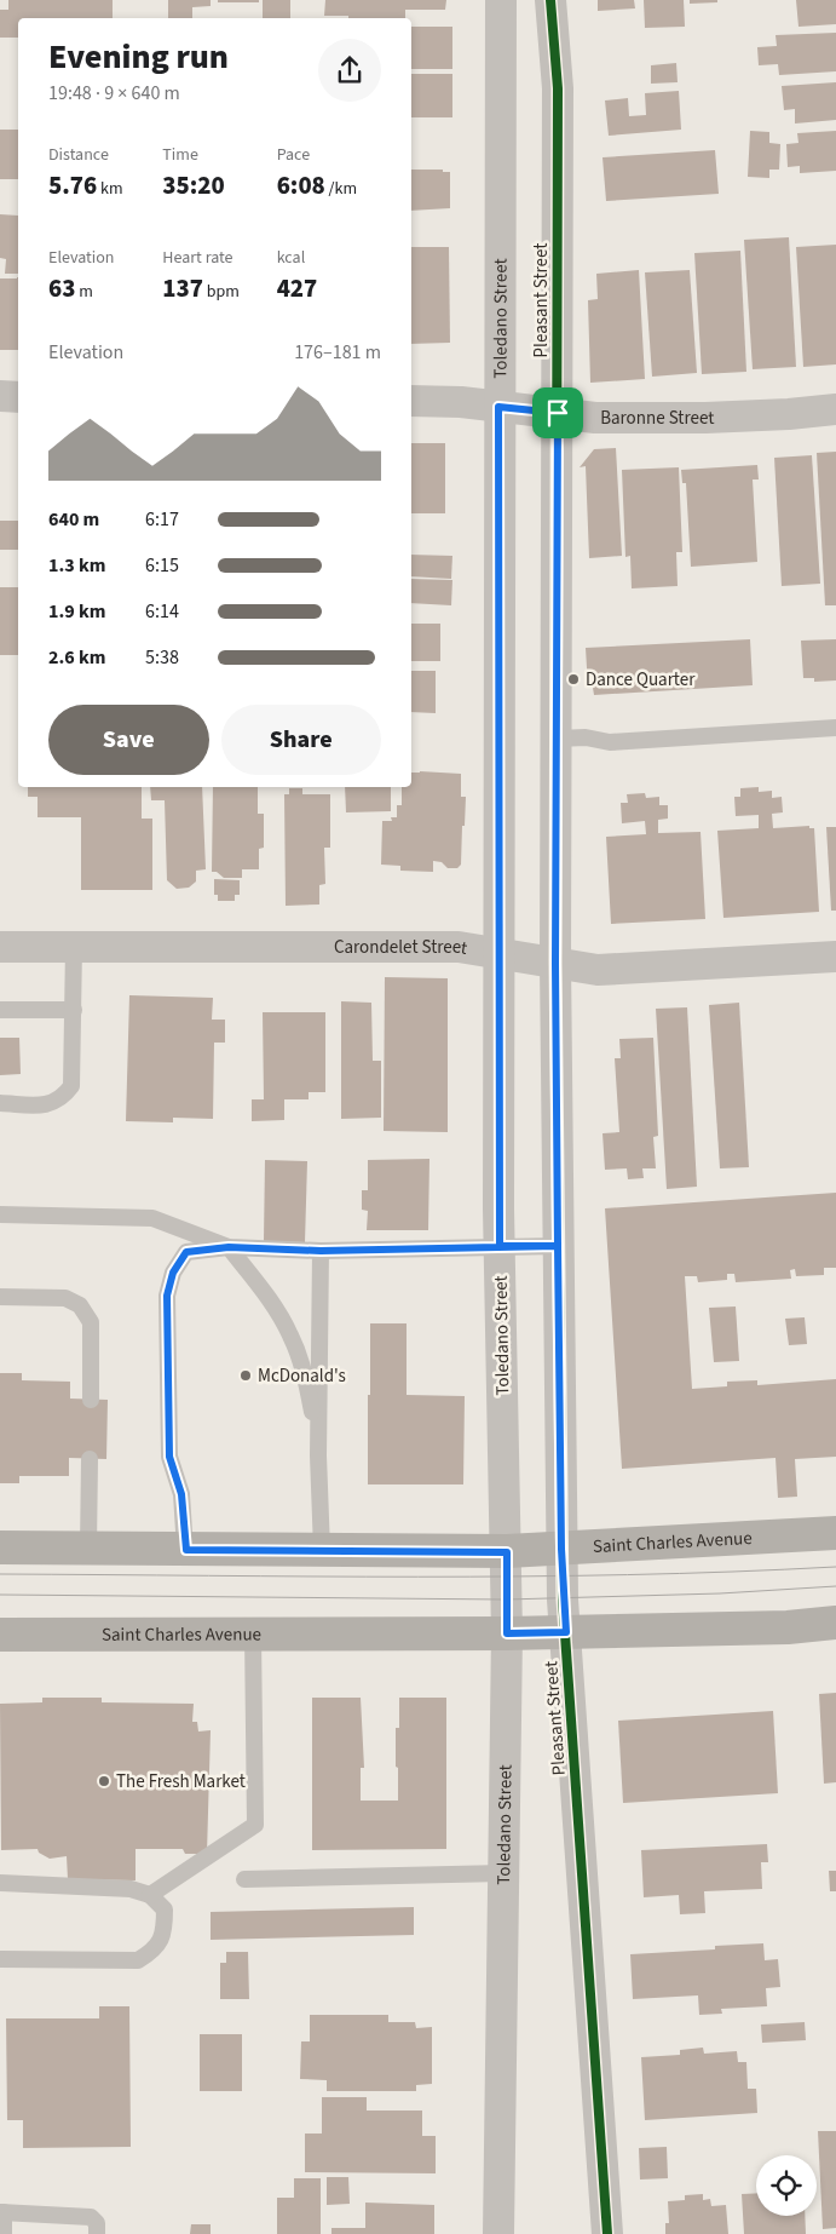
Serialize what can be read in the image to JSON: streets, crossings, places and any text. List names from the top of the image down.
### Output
{
  "streets": {
    "main road": ["Saint Charles Avenue"],
    "street": [
      "Pleasant Street",
      "Toledano Street",
      "Baronne Street",
      "Carondelet Street"
    ]
  },
  "crossings": [
    ["Pleasant Street", "Baronne Street"],
    ["Pleasant Street", "Carondelet Street"],
    ["Pleasant Street", "Saint Charles Avenue"],
    ["Toledano Street", "Baronne Street"],
    ["Toledano Street", "Carondelet Street"],
    ["Toledano Street", "Saint Charles Avenue"]
  ],
  "places": ["Dance Quarter", "McDonald's", "The Fresh Market"],
  "page": {
    "heading": ["Evening run", "19:48 · 9 × 640 m"],
    "stats": [
      ["Distance", "5.76 km"],
      ["Time", "35:20"],
      ["Pace", "6:08 /km"],
      ["Elevation", "63 m"],
      ["Heart rate", "137 bpm"],
      ["kcal", "427"]
    ],
    "chart": ["Elevation", "176–181 m"],
    "list": [
      {
        "name": "640 m",
        "note": "6:17"
      },
      {
        "name": "1.3 km",
        "note": "6:15"
      },
      {
        "name": "1.9 km",
        "note": "6:14"
      },
      {
        "name": "2.6 km",
        "note": "5:38"
      }
    ],
    "buttons": ["Save", "Share"]
  }
}
